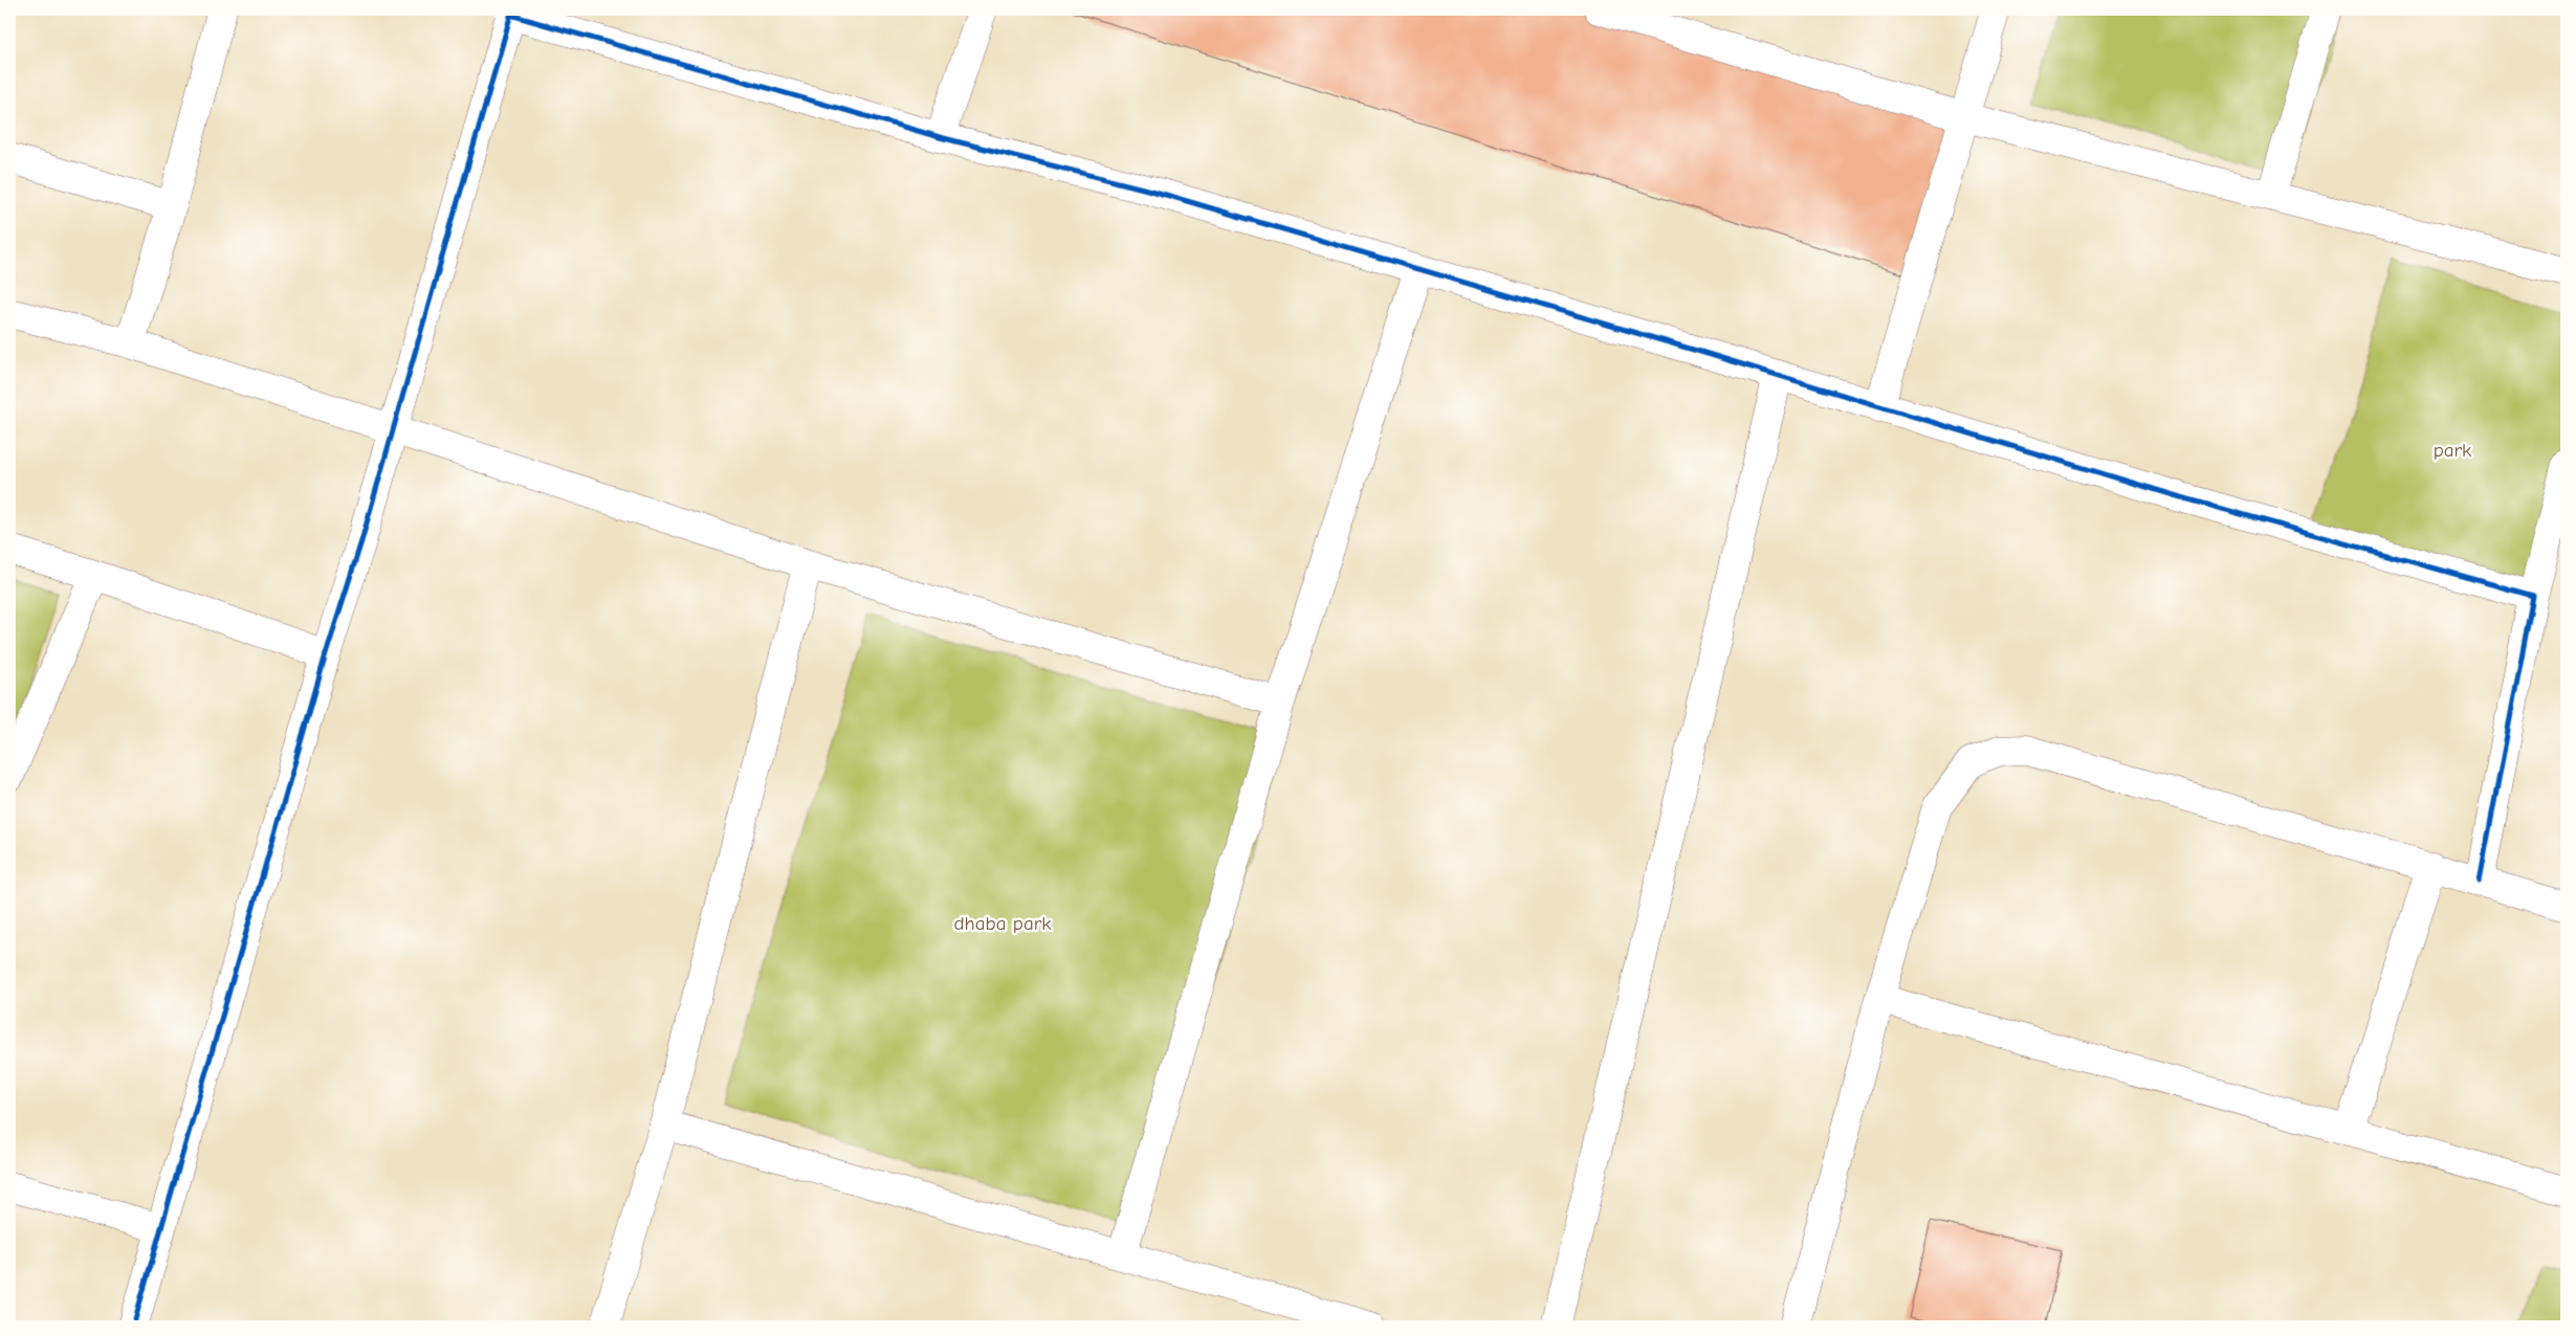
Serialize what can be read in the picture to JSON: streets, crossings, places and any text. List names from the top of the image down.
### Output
{
  "parks": ["park", "dhaba park"]
}
